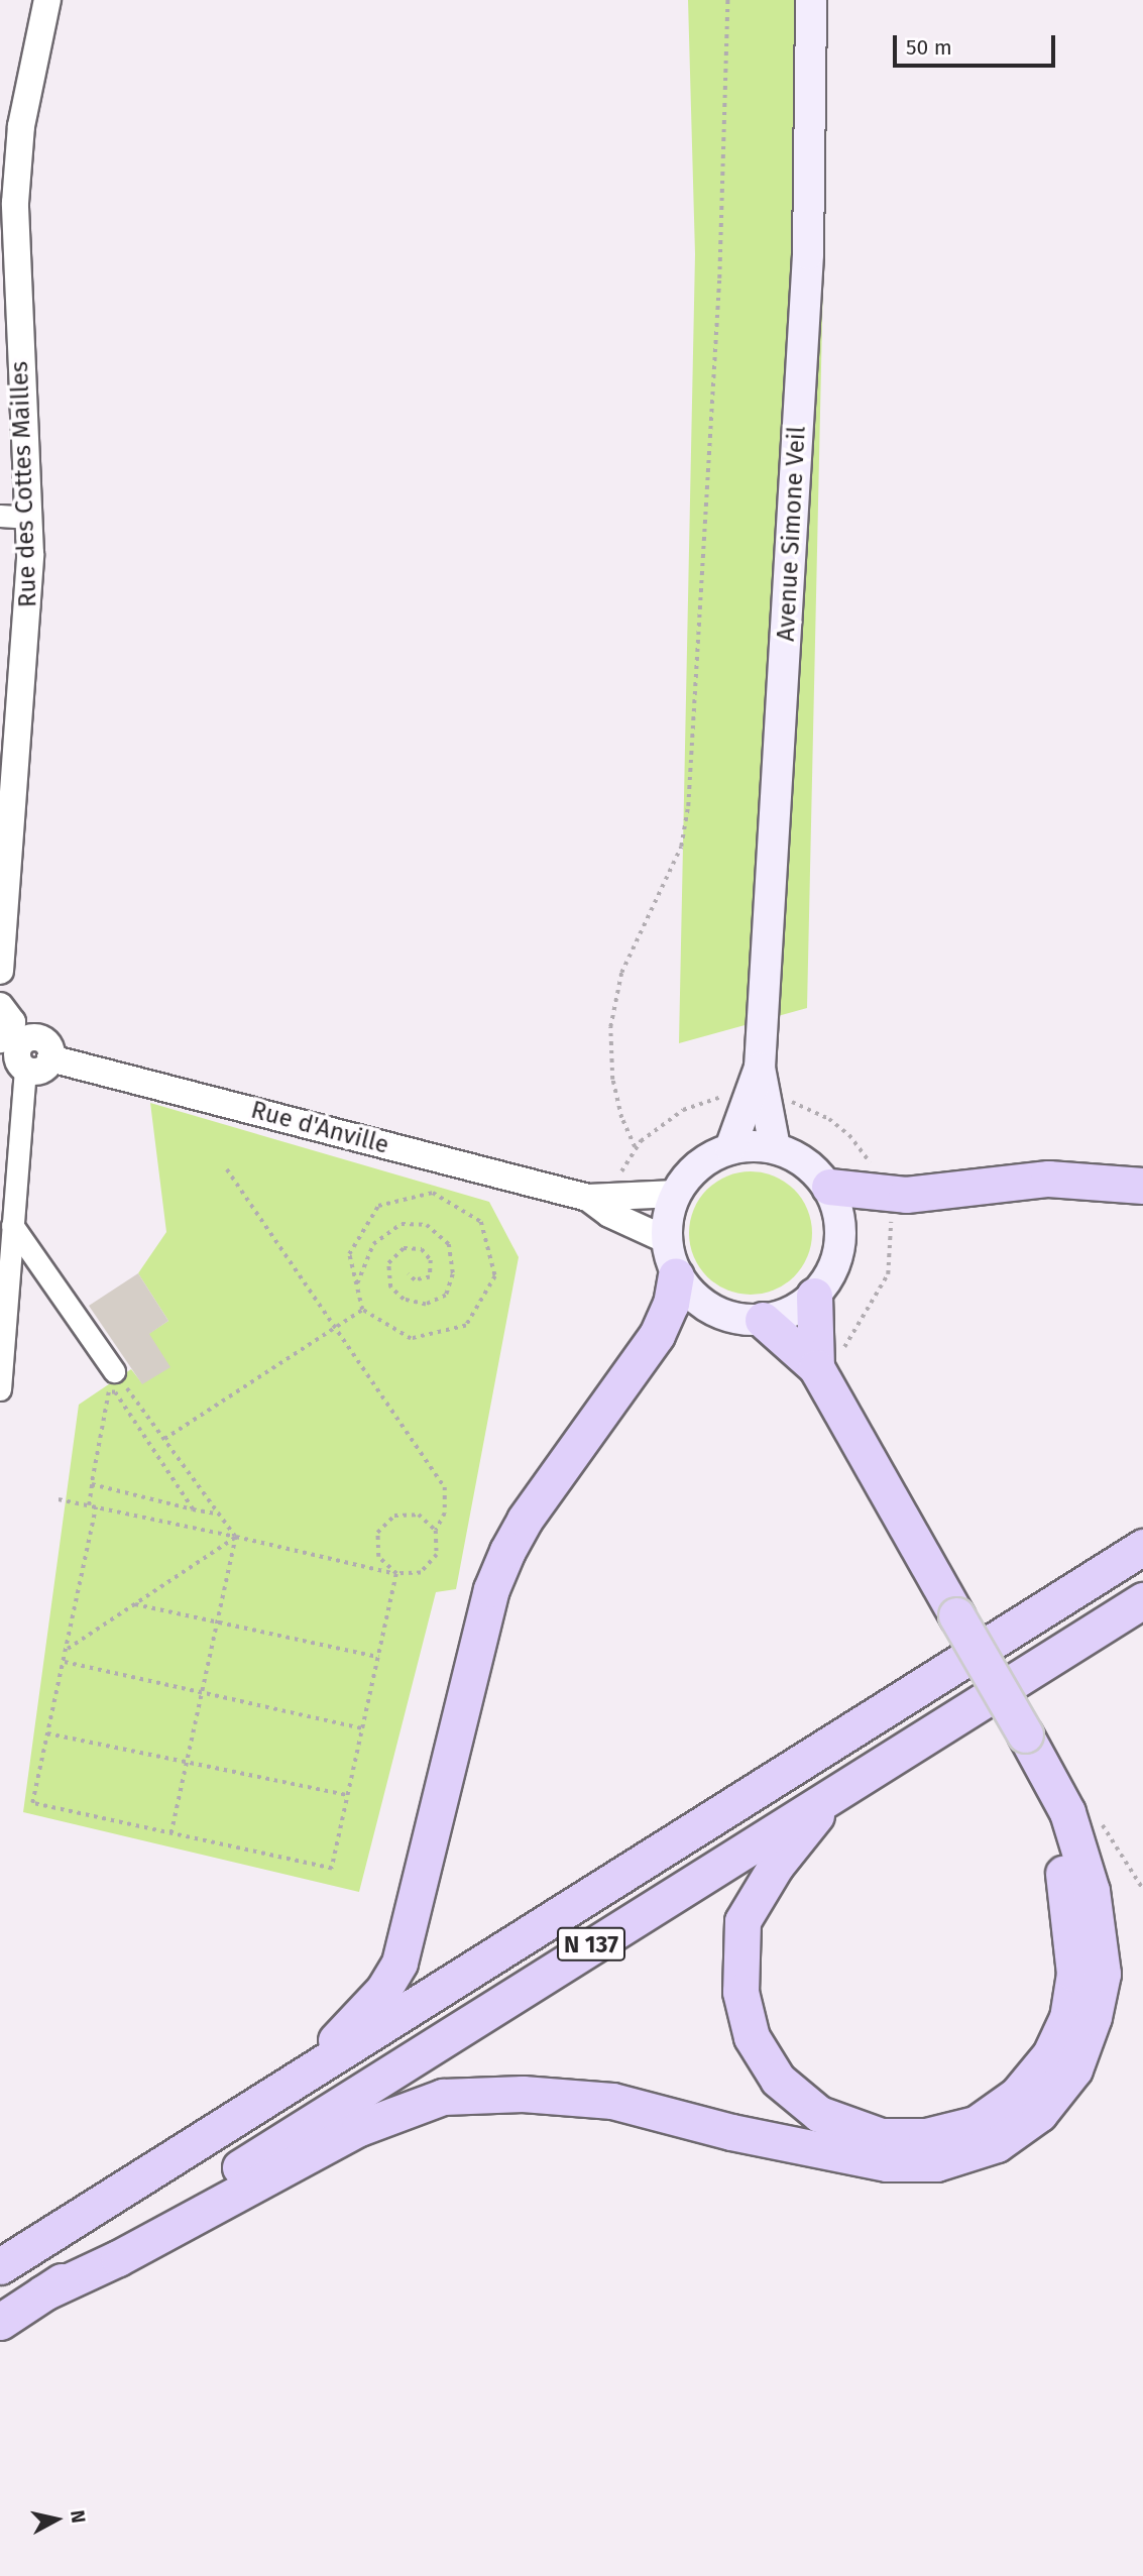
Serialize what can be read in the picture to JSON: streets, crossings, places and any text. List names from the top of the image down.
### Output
{
  "streets": {
    "highway": ["N 137"],
    "main road": ["Avenue Simone Veil"],
    "street": ["Rue des Cottes Mailles", "Rue d'Anville"]
  },
  "crossings": [
    ["Avenue Simone Veil", "Rue d'Anville"]
  ],
  "scale_bar": "50 m",
  "north": "right"
}
